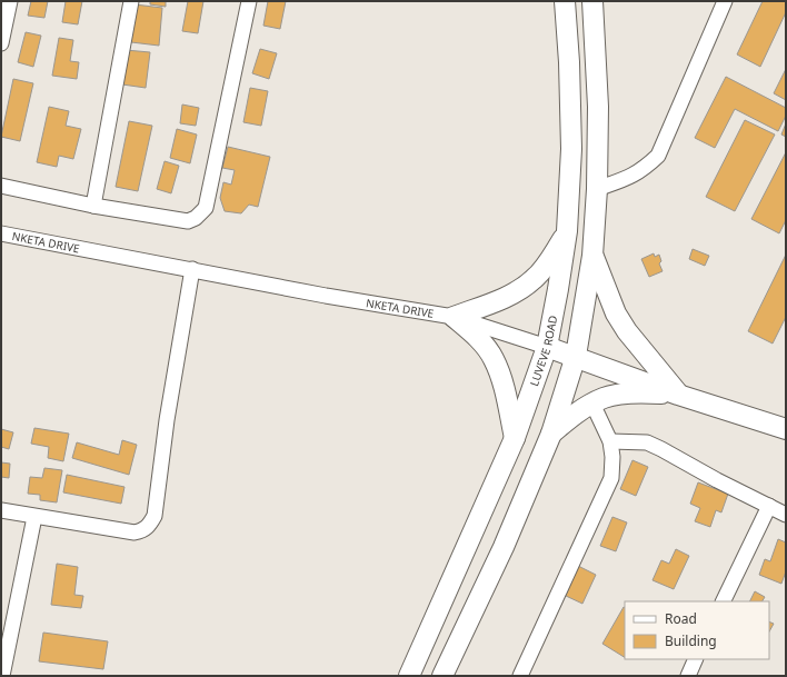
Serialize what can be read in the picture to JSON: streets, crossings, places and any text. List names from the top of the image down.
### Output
{
  "streets": {
    "street": ["NKETA DRIVE", "LUVEVE ROAD"]
  },
  "crossings": [
    ["NKETA DRIVE", "LUVEVE ROAD"]
  ],
  "legend": ["Road", "Building"]
}
